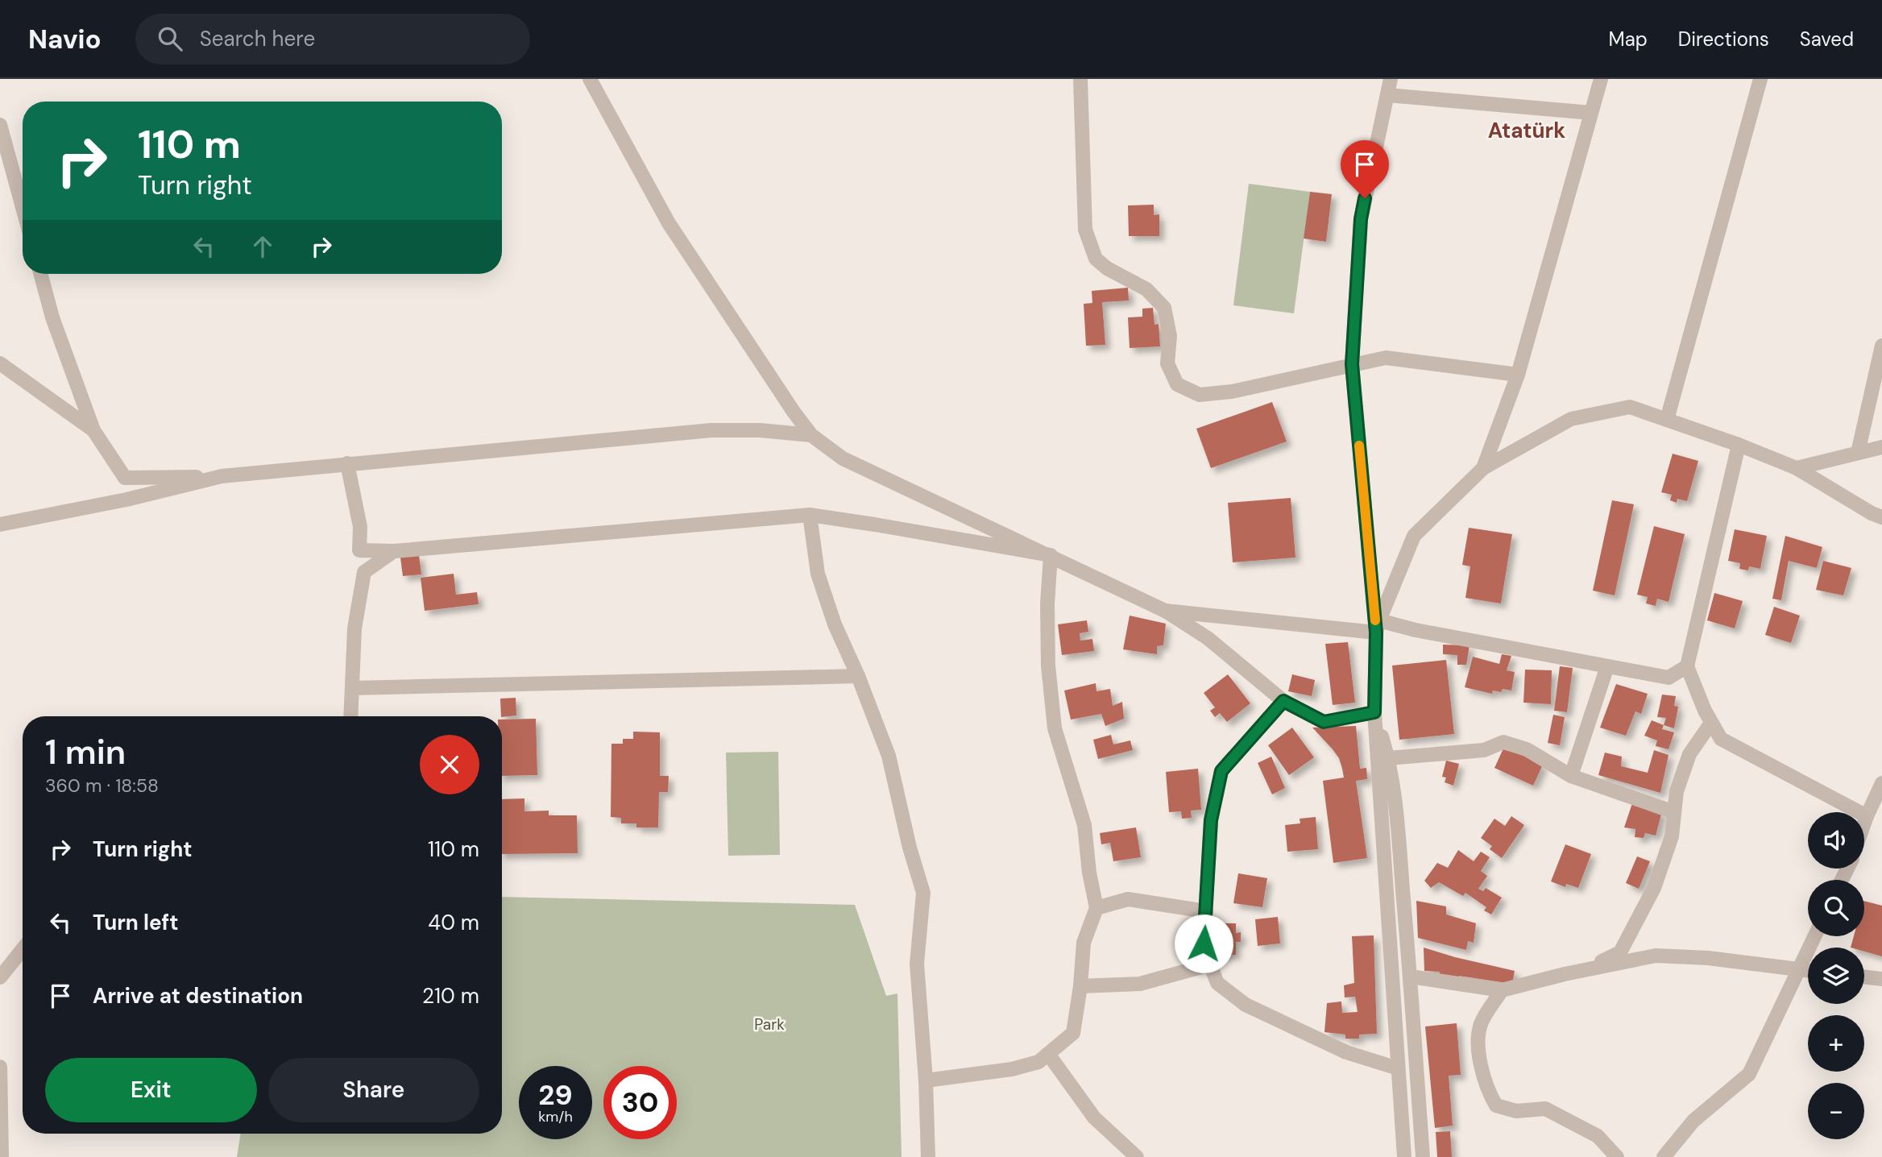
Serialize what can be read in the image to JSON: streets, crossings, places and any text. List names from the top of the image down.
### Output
{
  "districts": ["Atatürk"],
  "parks": ["Park"],
  "page": {
    "header": "Navio",
    "search": "Search here",
    "nav": ["Map", "Directions", "Saved"],
    "turn": ["110 m", "Turn right"],
    "heading": ["1 min", "360 m · 18:58"],
    "map_buttons": ["+", "−"],
    "list": [
      {
        "name": "Turn right",
        "value": "110 m"
      },
      {
        "name": "Turn left",
        "value": "40 m"
      },
      {
        "name": "Arrive at destination",
        "value": "210 m"
      }
    ],
    "buttons": ["Exit", "Share"],
    "speed": "29 km/h",
    "limit": "30"
  }
}
